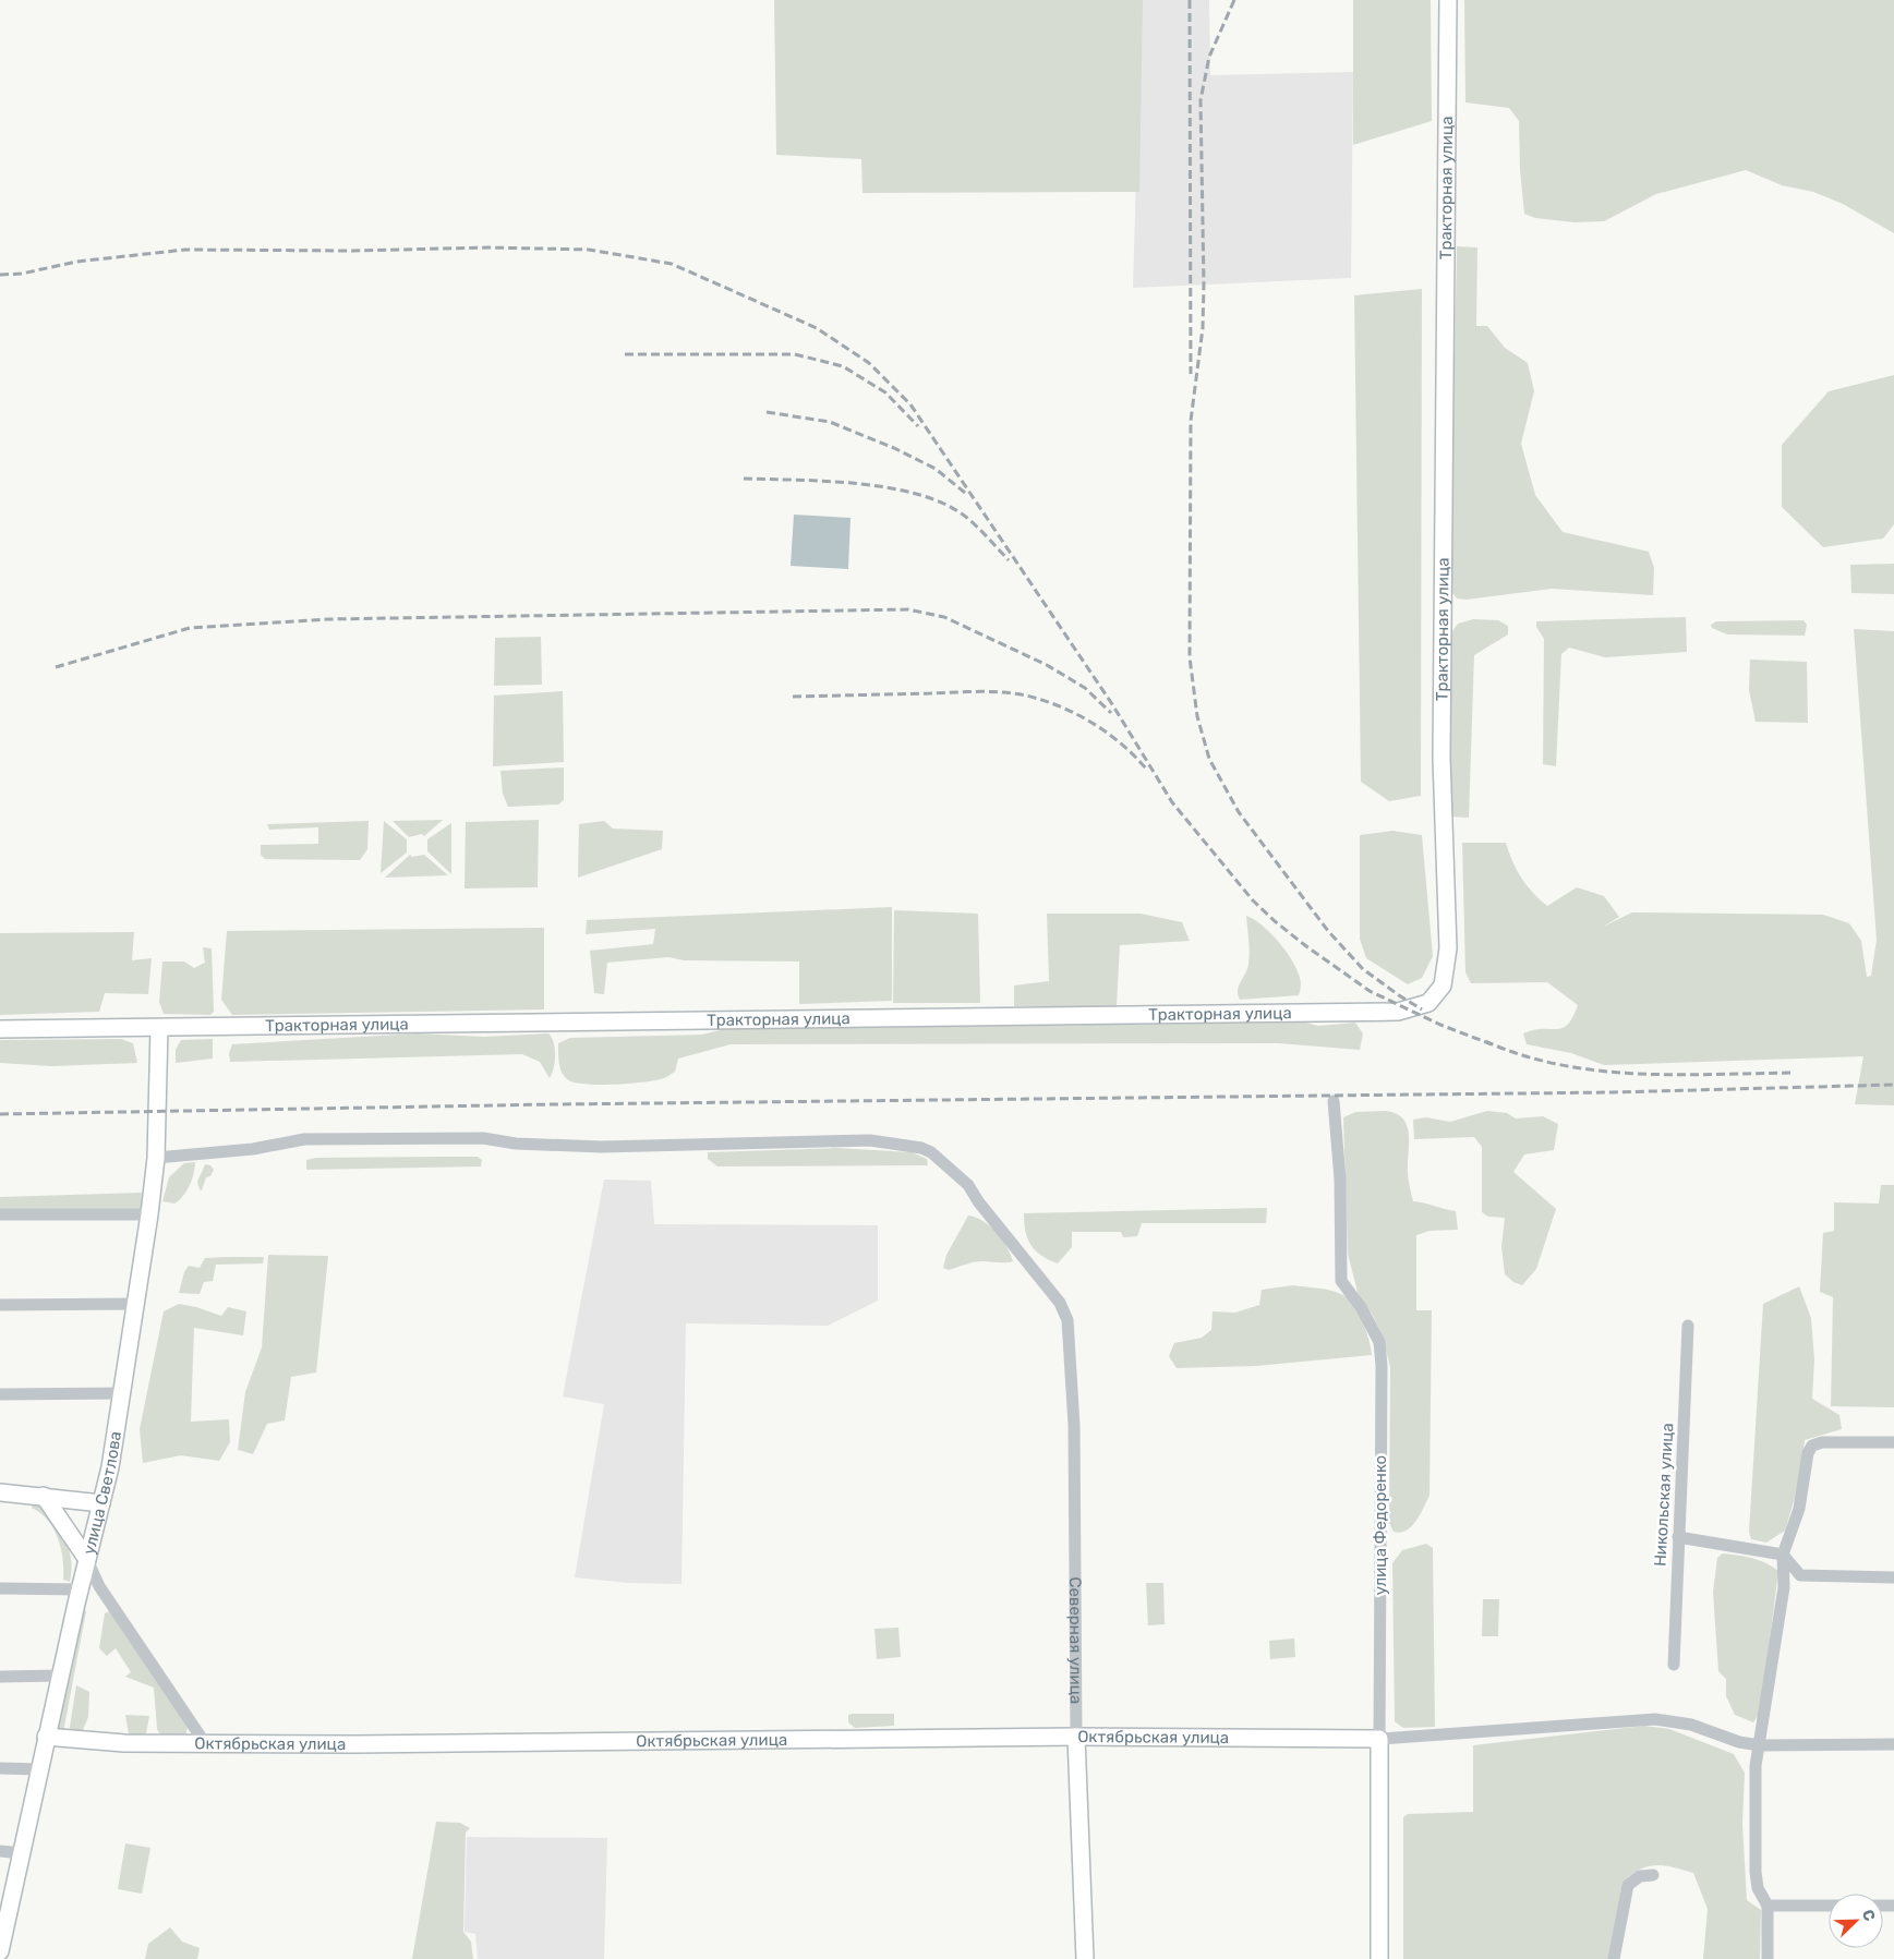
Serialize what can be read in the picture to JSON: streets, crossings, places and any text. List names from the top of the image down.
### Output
{
  "streets": {
    "main road": [
      "Тракторная улица",
      "улица Светлова",
      "улица Федоренко",
      "Северная улица",
      "Октябрьская улица"
    ],
    "street": ["Никольская улица"]
  },
  "crossings": [
    ["Тракторная улица", "улица Светлова"],
    ["улица Светлова", "Северная улица"],
    ["улица Светлова", "Октябрьская улица"],
    ["улица Федоренко", "Октябрьская улица"],
    ["Северная улица", "Октябрьская улица"]
  ],
  "north": "top right"
}
